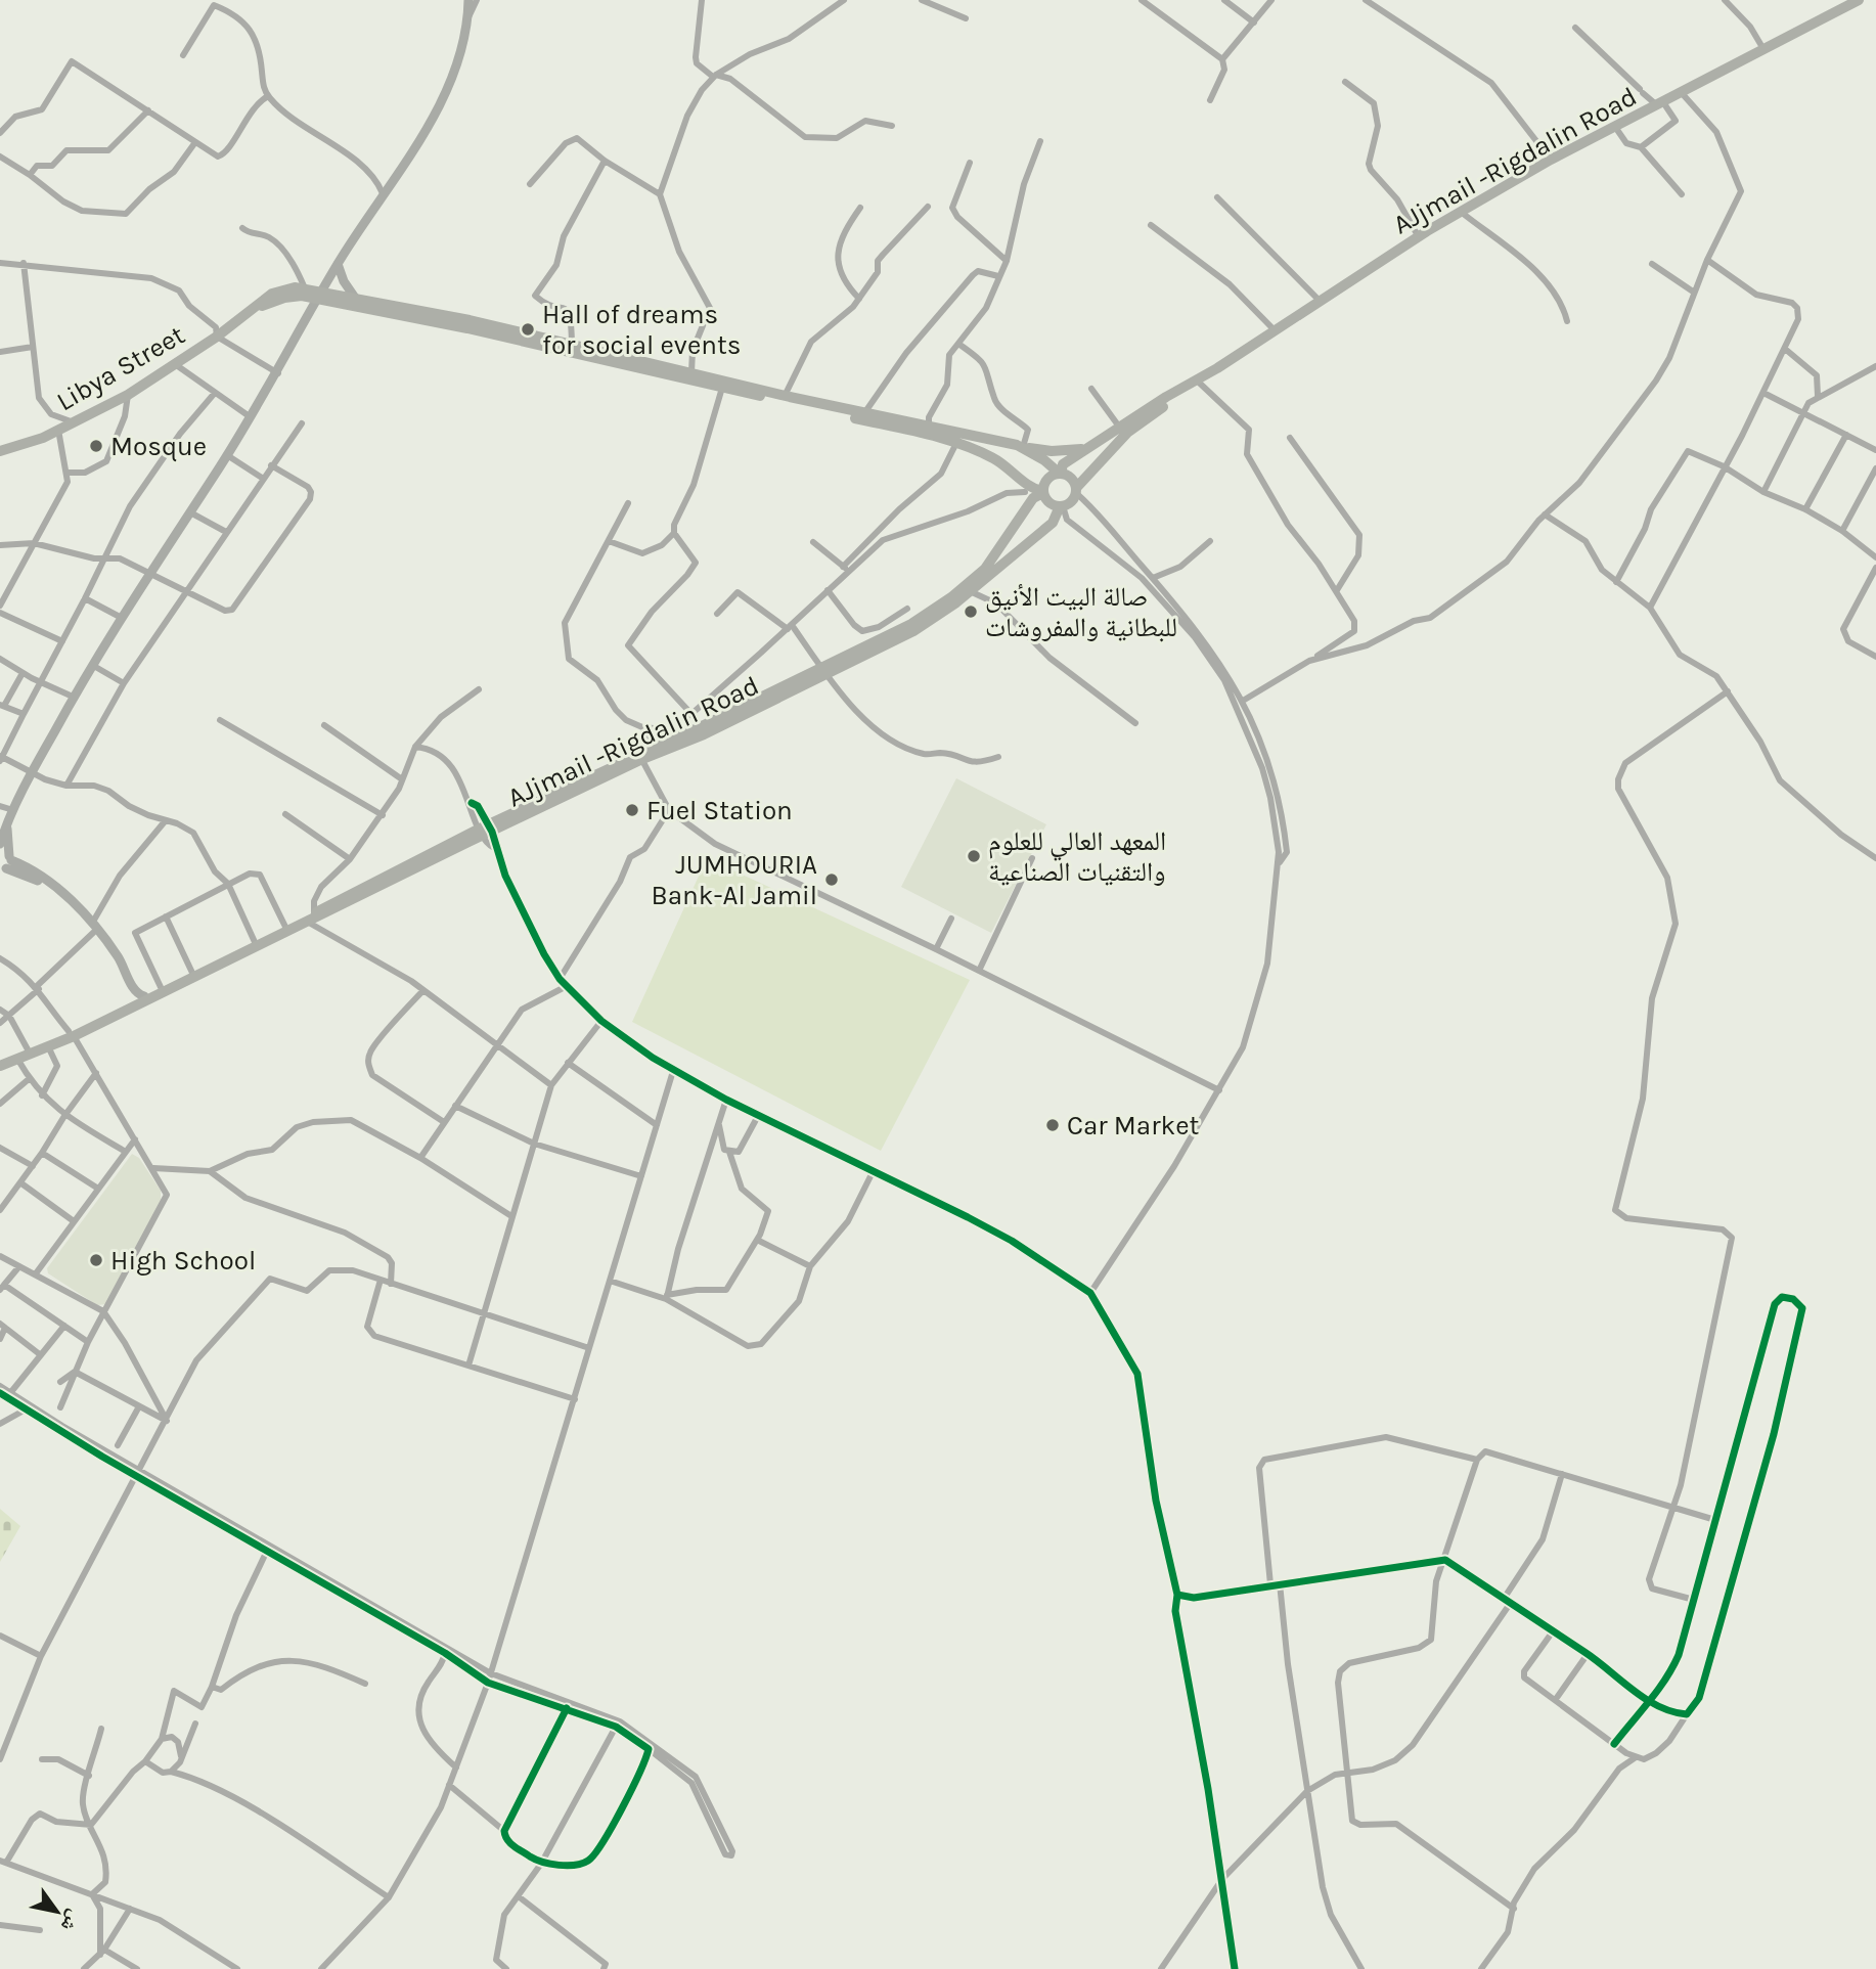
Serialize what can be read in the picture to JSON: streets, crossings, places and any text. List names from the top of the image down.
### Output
{
  "streets": {
    "main road": ["AJjmail -Rigdalin Road", "Libya Street"]
  },
  "places": [
    "Hall of dreams for social events",
    "Mosque",
    "صالة البيت الأنيق للبطانية والمفروشات",
    "Fuel Station",
    "المعهد العالي للعلوم والتقنيات الصناعية",
    "JUMHOURIA Bank-Al Jamil",
    "Car Market",
    "High School"
  ],
  "north": "bottom right"
}
